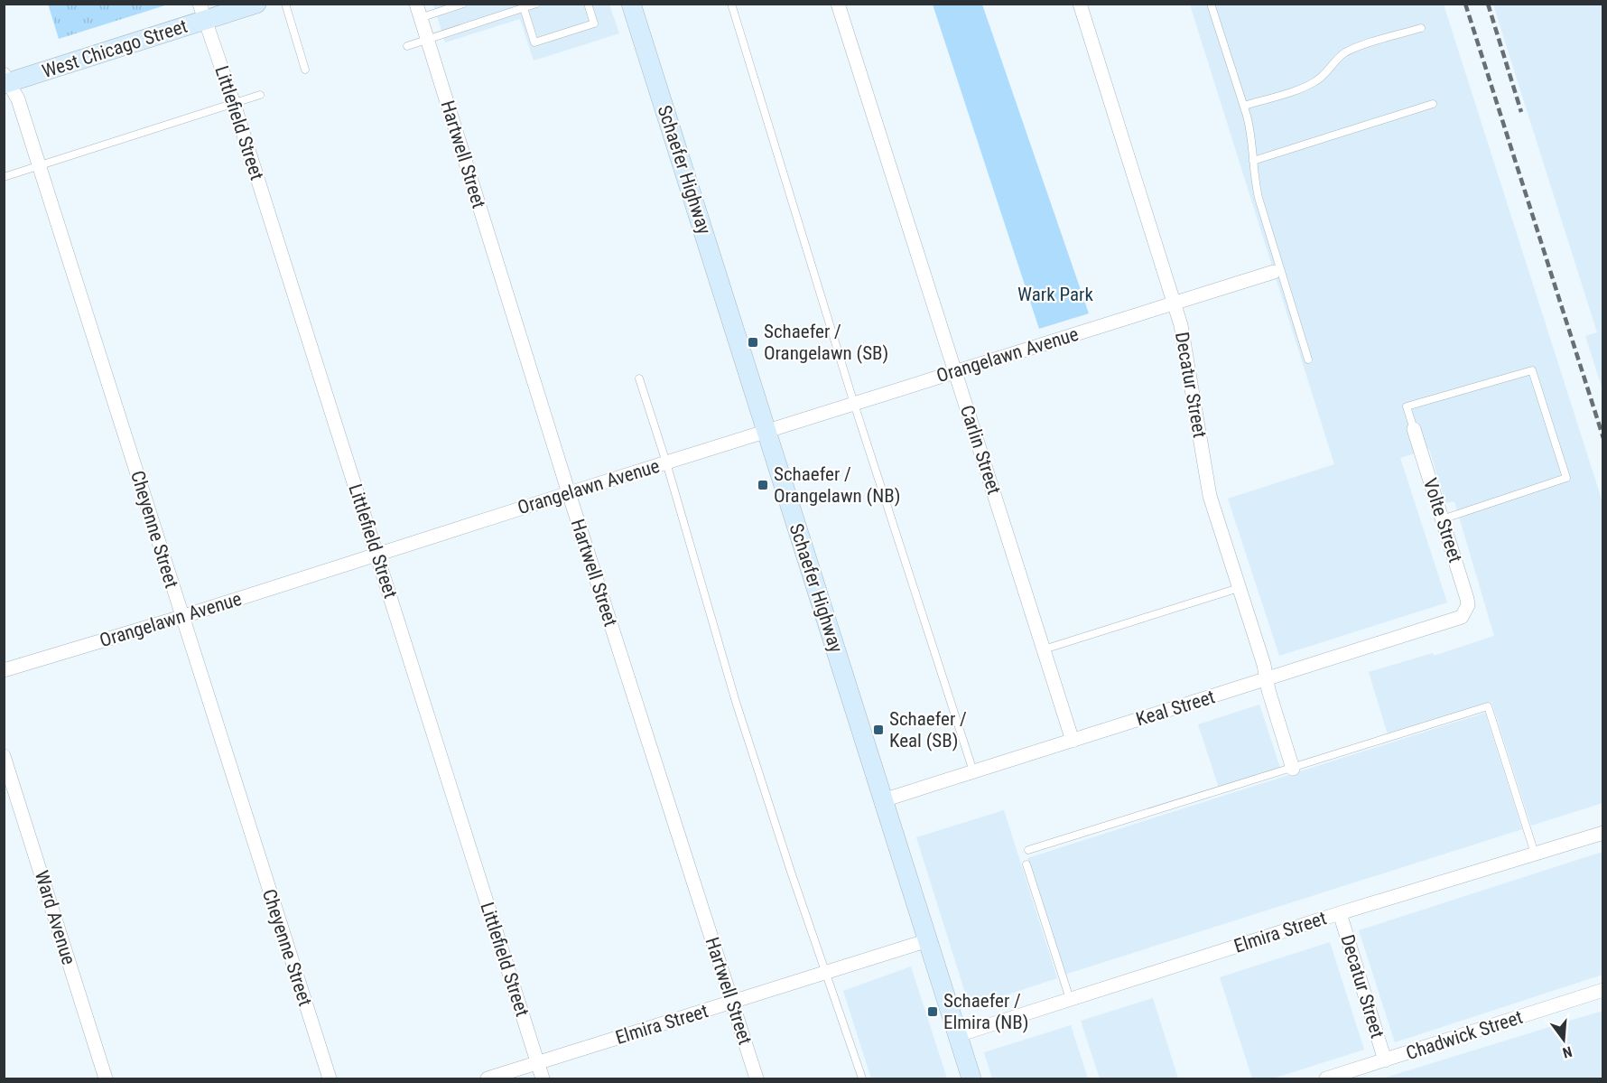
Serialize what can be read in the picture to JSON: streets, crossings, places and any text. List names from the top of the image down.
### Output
{
  "streets": {
    "main road": ["West Chicago Street", "Schaefer Highway"],
    "street": [
      "Littlefield Street",
      "Hartwell Street",
      "Orangelawn Avenue",
      "Decatur Street",
      "Carlin Street",
      "Volte Street",
      "Cheyenne Street",
      "Keal Street",
      "Ward Avenue",
      "Elmira Street",
      "Chadwick Street"
    ]
  },
  "crossings": [
    ["West Chicago Street", "Littlefield Street"],
    ["West Chicago Street", "Cheyenne Street"],
    ["Littlefield Street", "Orangelawn Avenue"],
    ["Littlefield Street", "Elmira Street"],
    ["Hartwell Street", "Orangelawn Avenue"],
    ["Hartwell Street", "Elmira Street"],
    ["Schaefer Highway", "Orangelawn Avenue"],
    ["Schaefer Highway", "Keal Street"],
    ["Schaefer Highway", "Elmira Street"],
    ["Orangelawn Avenue", "Decatur Street"],
    ["Orangelawn Avenue", "Carlin Street"],
    ["Orangelawn Avenue", "Cheyenne Street"],
    ["Decatur Street", "Keal Street"],
    ["Decatur Street", "Elmira Street"],
    ["Decatur Street", "Chadwick Street"],
    ["Carlin Street", "Keal Street"],
    ["Volte Street", "Keal Street"]
  ],
  "parks": ["Wark Park"],
  "places": {
    "transit": [
      "Schaefer / Orangelawn (SB)",
      "Schaefer / Orangelawn (NB)",
      "Schaefer / Keal (SB)",
      "Schaefer / Elmira (NB)"
    ]
  },
  "north": "bottom"
}
